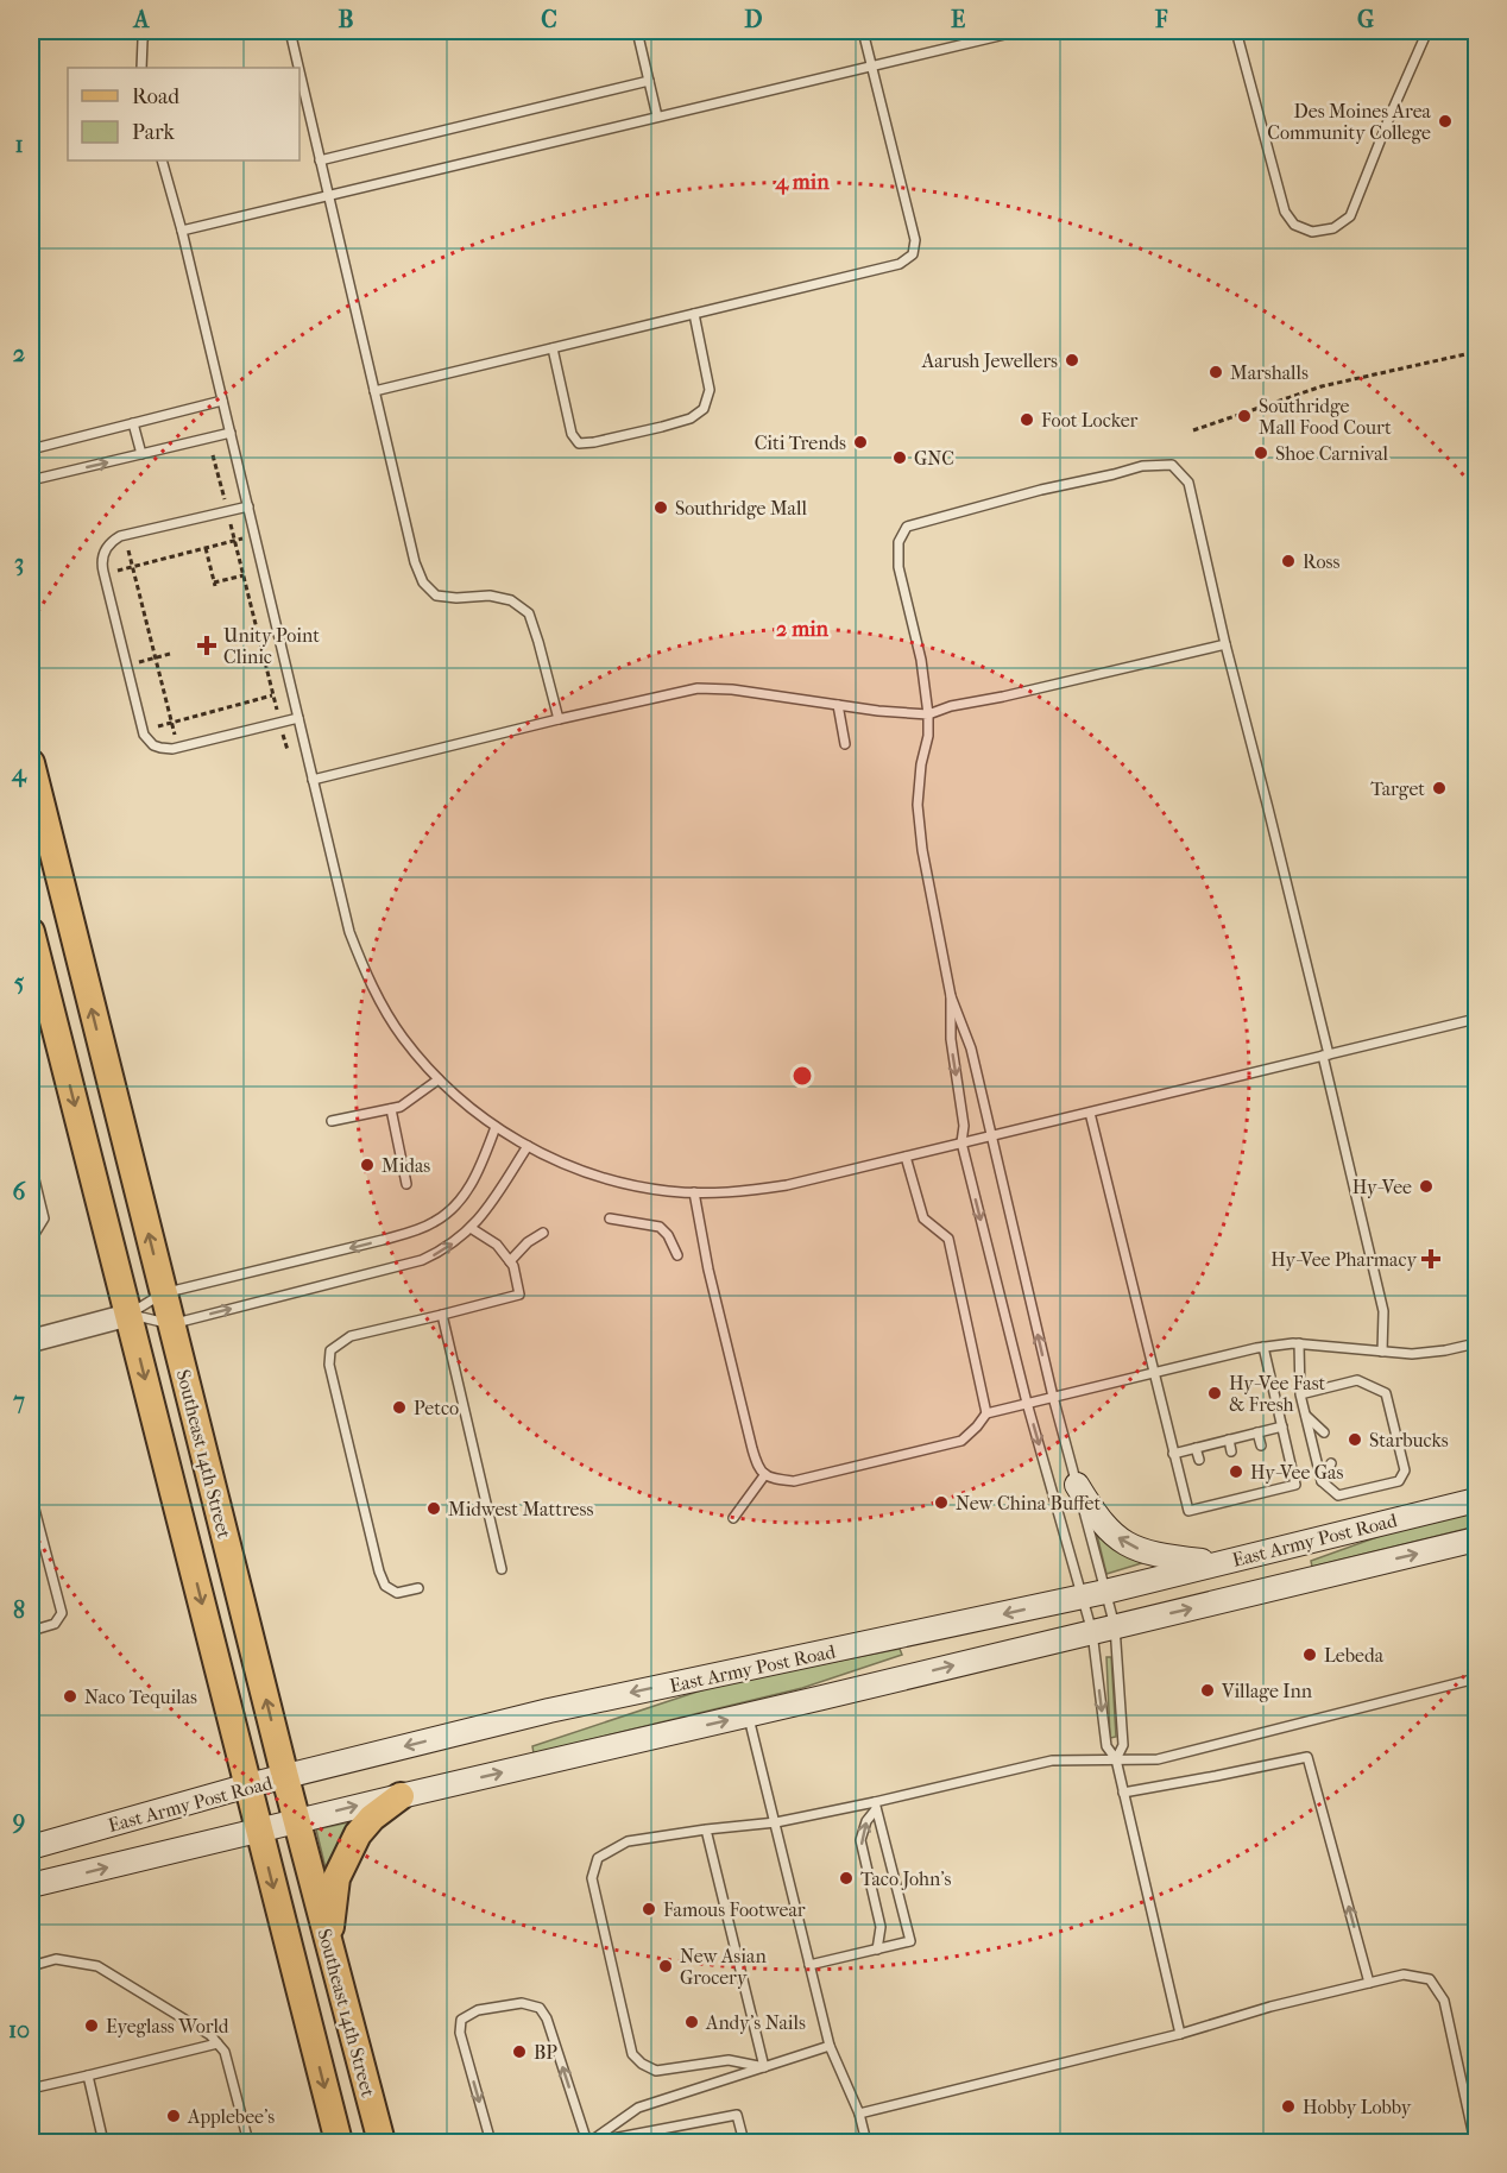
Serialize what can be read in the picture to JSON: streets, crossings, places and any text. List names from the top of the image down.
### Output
{
  "streets": {
    "main road": ["Southeast 14th Street", "East Army Post Road"]
  },
  "crossings": [
    ["Southeast 14th Street", "East Army Post Road"]
  ],
  "places": {
    "other": [
      "Des Moines Area Community College",
      "Aarush Jewellers",
      "Marshalls",
      "Southridge Mall Food Court",
      "Foot Locker",
      "Citi Trends",
      "Shoe Carnival",
      "GNC",
      "Southridge Mall",
      "Ross",
      "Target",
      "Midas",
      "Hy-Vee",
      "Hy-Vee Fast & Fresh",
      "Petco",
      "Starbucks",
      "Hy-Vee Gas",
      "New China Buffet",
      "Midwest Mattress",
      "Lebeda",
      "Village Inn",
      "Naco Tequilas",
      "Taco John's",
      "Famous Footwear",
      "New Asian Grocery",
      "Andy's Nails",
      "Eyeglass World",
      "BP",
      "Hobby Lobby",
      "Applebee's"
    ],
    "health": ["Unity Point Clinic", "Hy-Vee Pharmacy"]
  },
  "legend": ["Road", "Park"],
  "grid": {
    "columns": [
      "A",
      "B",
      "C",
      "D",
      "E",
      "F",
      "G"
    ],
    "rows": [
      "1",
      "2",
      "3",
      "4",
      "5",
      "6",
      "7",
      "8",
      "9",
      "10"
    ]
  },
  "rings": ["4 min", "2 min"]
}
